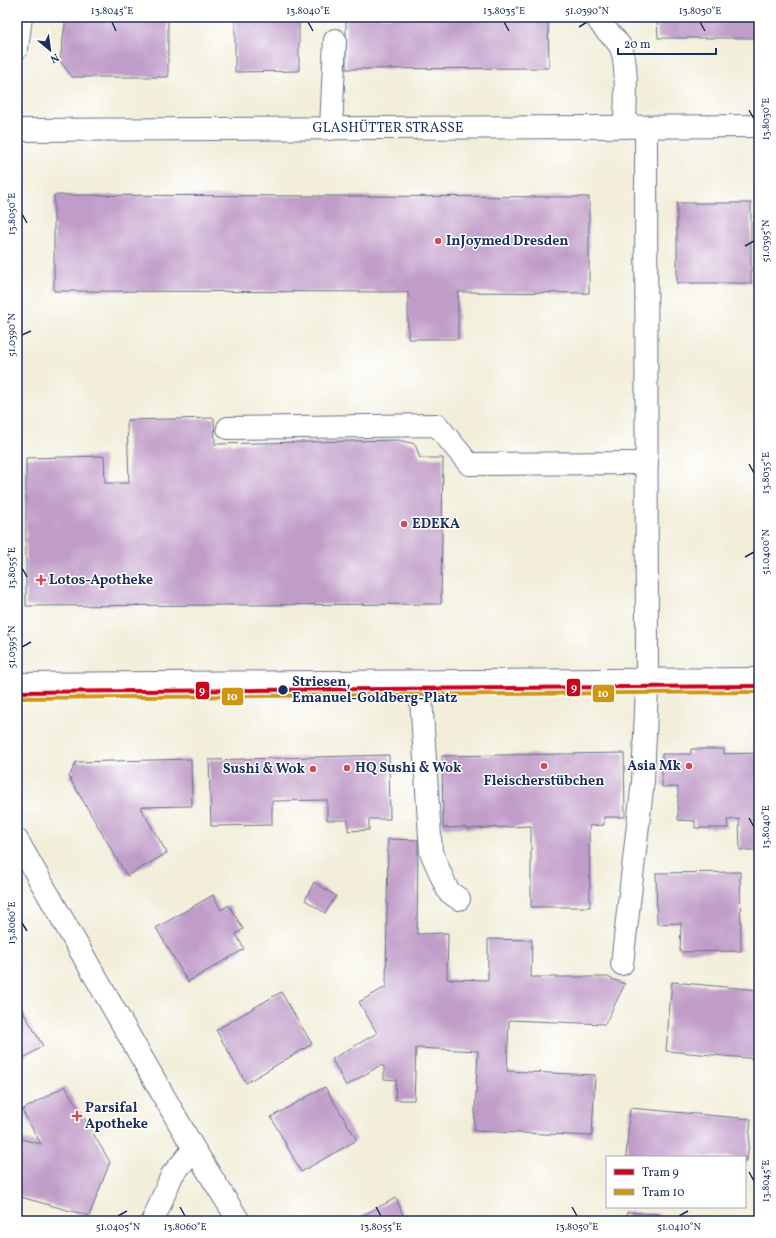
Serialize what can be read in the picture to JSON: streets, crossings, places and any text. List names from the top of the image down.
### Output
{
  "streets": {
    "main road": ["GLASHÜTTER STRASSE"]
  },
  "places": {
    "other": [
      "InJoymed Dresden",
      "EDEKA",
      "Striesen, Emanuel-Goldberg-Platz",
      "Fleischerstübchen",
      "Asia Mk",
      "HQ Sushi & Wok",
      "Sushi & Wok"
    ],
    "health": ["Lotos-Apotheke", "Parsifal Apotheke"]
  },
  "lines": ["tram line 9", "tram line 10"],
  "legend": ["Tram 9", "Tram 10"],
  "scale_bar": "20 m",
  "north": "bottom right",
  "coordinates": [
    "13.8045°E",
    "13.8040°E",
    "13.8035°E",
    "51.0390°N",
    "13.8030°E",
    "13.8050°E",
    "51.0395°N",
    "51.0400°N",
    "13.8055°E",
    "13.8060°E",
    "51.0405°N",
    "51.0410°N"
  ]
}
